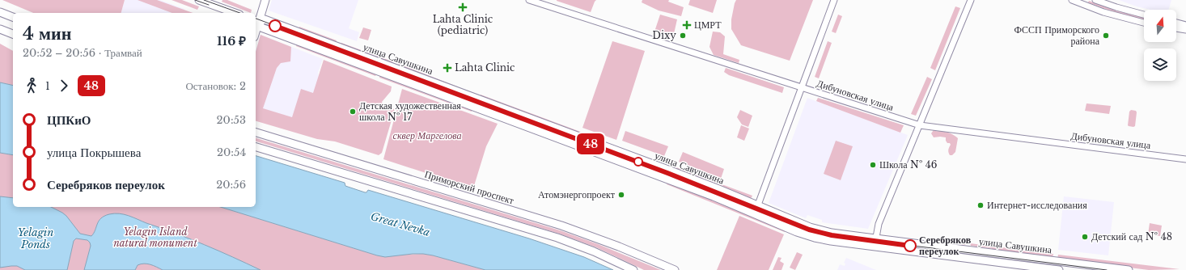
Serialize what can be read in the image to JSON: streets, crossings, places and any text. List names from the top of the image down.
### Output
{
  "streets": {
    "main road": ["улица Савушкина", "Приморский проспект"],
    "street": ["Дибуновская улица"]
  },
  "water": ["Great Nevka", "Yelagin Ponds"],
  "parks": ["сквер Маргелова", "Yelagin Island natural monument"],
  "places": {
    "health": ["Lahta Clinic (pediatric)", "ЦМРТ", "Lahta Clinic"],
    "other": [
      "Dixy",
      "ФССП Приморского района",
      "Детская художественная школа № 17",
      "Школа № 46",
      "Атомэнергопроект",
      "Интернет-исследования",
      "Детский сад № 48",
      "Серебряков переулок"
    ]
  },
  "lines": ["tram line 48"],
  "north": "top",
  "page": {
    "on_map": "48",
    "heading": ["4 мин", "20:52 – 20:56 · Трамвай", "116 ₽"],
    "legs": ["1", "48", "Остановок: 2"],
    "list": [
      {
        "name": "ЦПКиО",
        "value": "20:53"
      },
      {
        "name": "улица Покрышева",
        "value": "20:54"
      },
      {
        "name": "Серебряков переулок",
        "value": "20:56"
      }
    ]
  }
}
